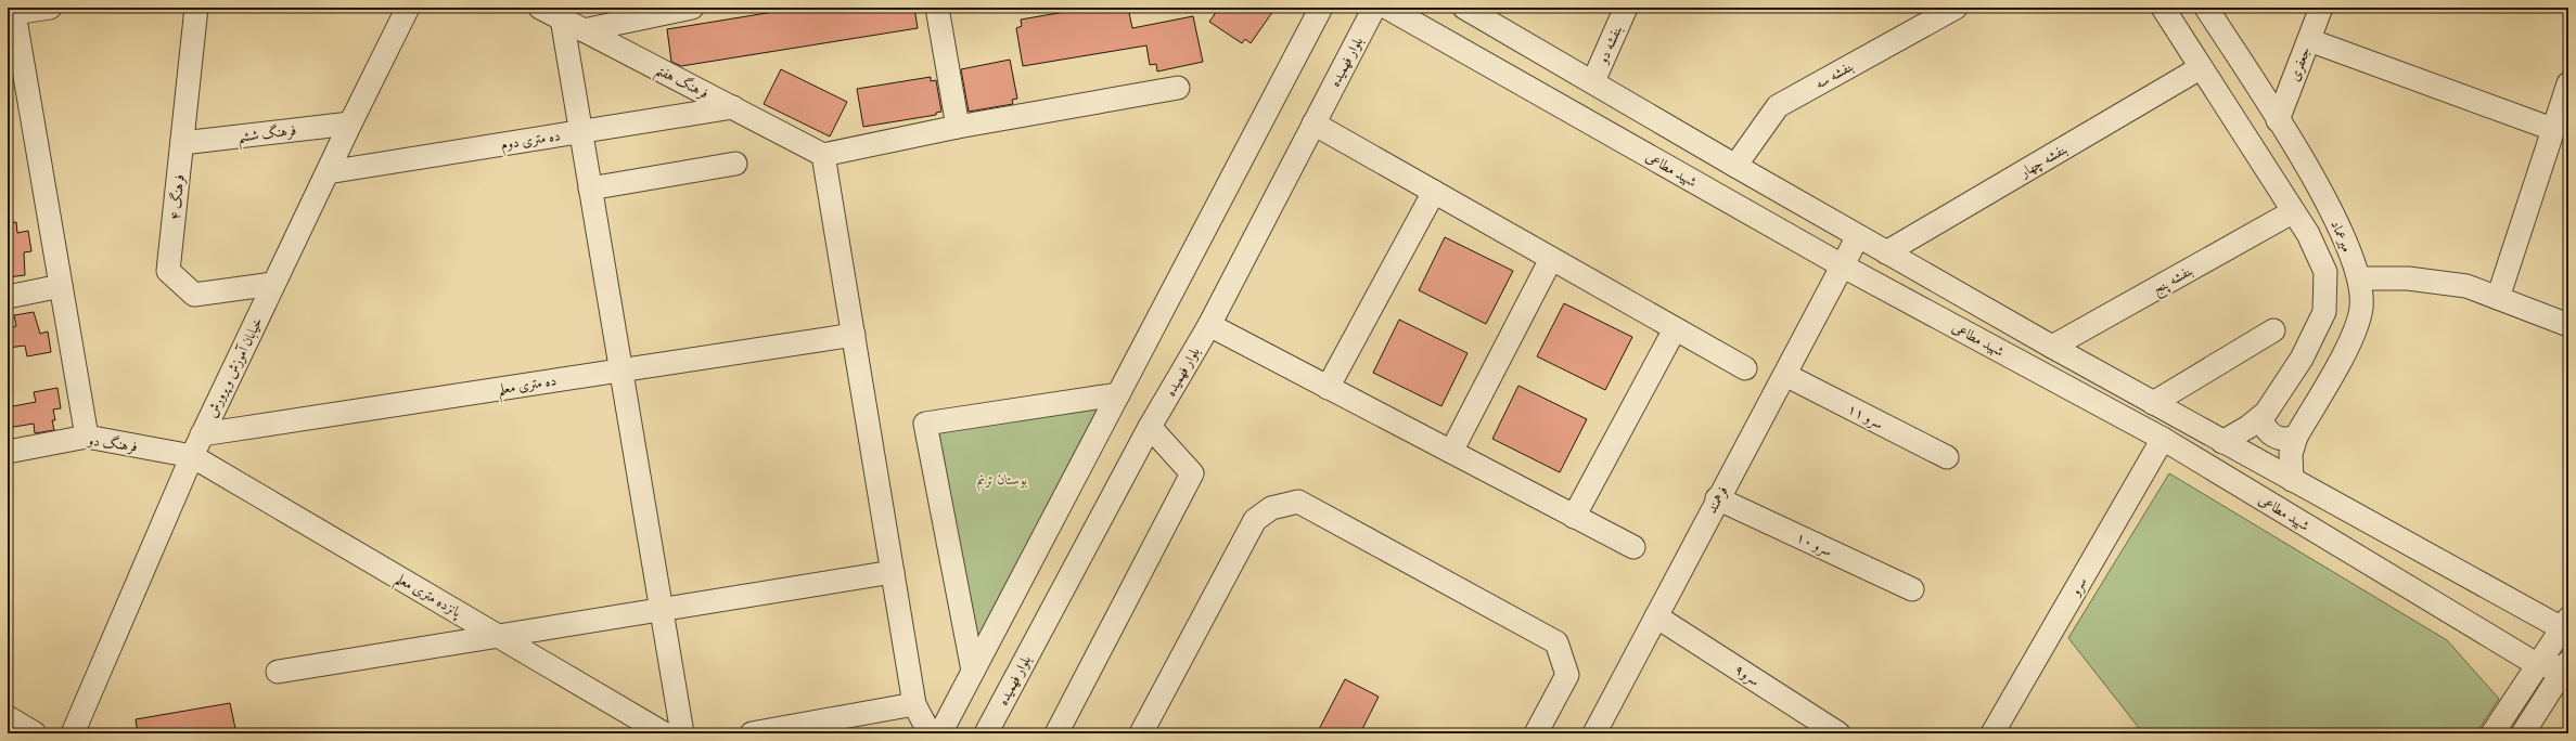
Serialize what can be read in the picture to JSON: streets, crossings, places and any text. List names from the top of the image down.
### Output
{
  "streets": {
    "street": [
      "بنفشه دو",
      "بلوار فهمیده",
      "جعفری",
      "بنفشه سه",
      "فرهنگ هفتم",
      "فرهنگ ششم",
      "ده متری دوم",
      "بنفشه چهار",
      "شهید مطاعی",
      "فرهنگ ۴",
      "میرعماد",
      "بنفشه پنج",
      "خیابان آموزش و پرورش",
      "ده متری معلم",
      "۱۱ سرو",
      "فرهنگ دو",
      "فرهمند",
      "سرو ۱۰",
      "سرو",
      "پانزده متری معلم",
      "سرو۹"
    ]
  },
  "crossings": [
    ["بنفشه دو", "شهید مطاعی"],
    ["جعفری", "میرعماد"],
    ["بنفشه سه", "شهید مطاعی"],
    ["فرهنگ هفتم", "ده متری دوم"],
    ["فرهنگ ششم", "فرهنگ ۴"],
    ["فرهنگ ششم", "خیابان آموزش و پرورش"],
    ["ده متری دوم", "خیابان آموزش و پرورش"],
    ["بنفشه چهار", "شهید مطاعی"],
    ["بنفشه چهار", "میرعماد"],
    ["شهید مطاعی", "میرعماد"],
    ["شهید مطاعی", "بنفشه پنج"],
    ["شهید مطاعی", "فرهمند"],
    ["شهید مطاعی", "سرو"],
    ["فرهنگ ۴", "خیابان آموزش و پرورش"],
    ["میرعماد", "بنفشه پنج"],
    ["خیابان آموزش و پرورش", "ده متری معلم"],
    ["خیابان آموزش و پرورش", "فرهنگ دو"],
    ["خیابان آموزش و پرورش", "پانزده متری معلم"],
    ["۱۱ سرو", "فرهمند"],
    ["فرهنگ دو", "پانزده متری معلم"],
    ["فرهمند", "سرو ۱۰"],
    ["فرهمند", "سرو۹"]
  ],
  "parks": ["بوستان ترنم"]
}
